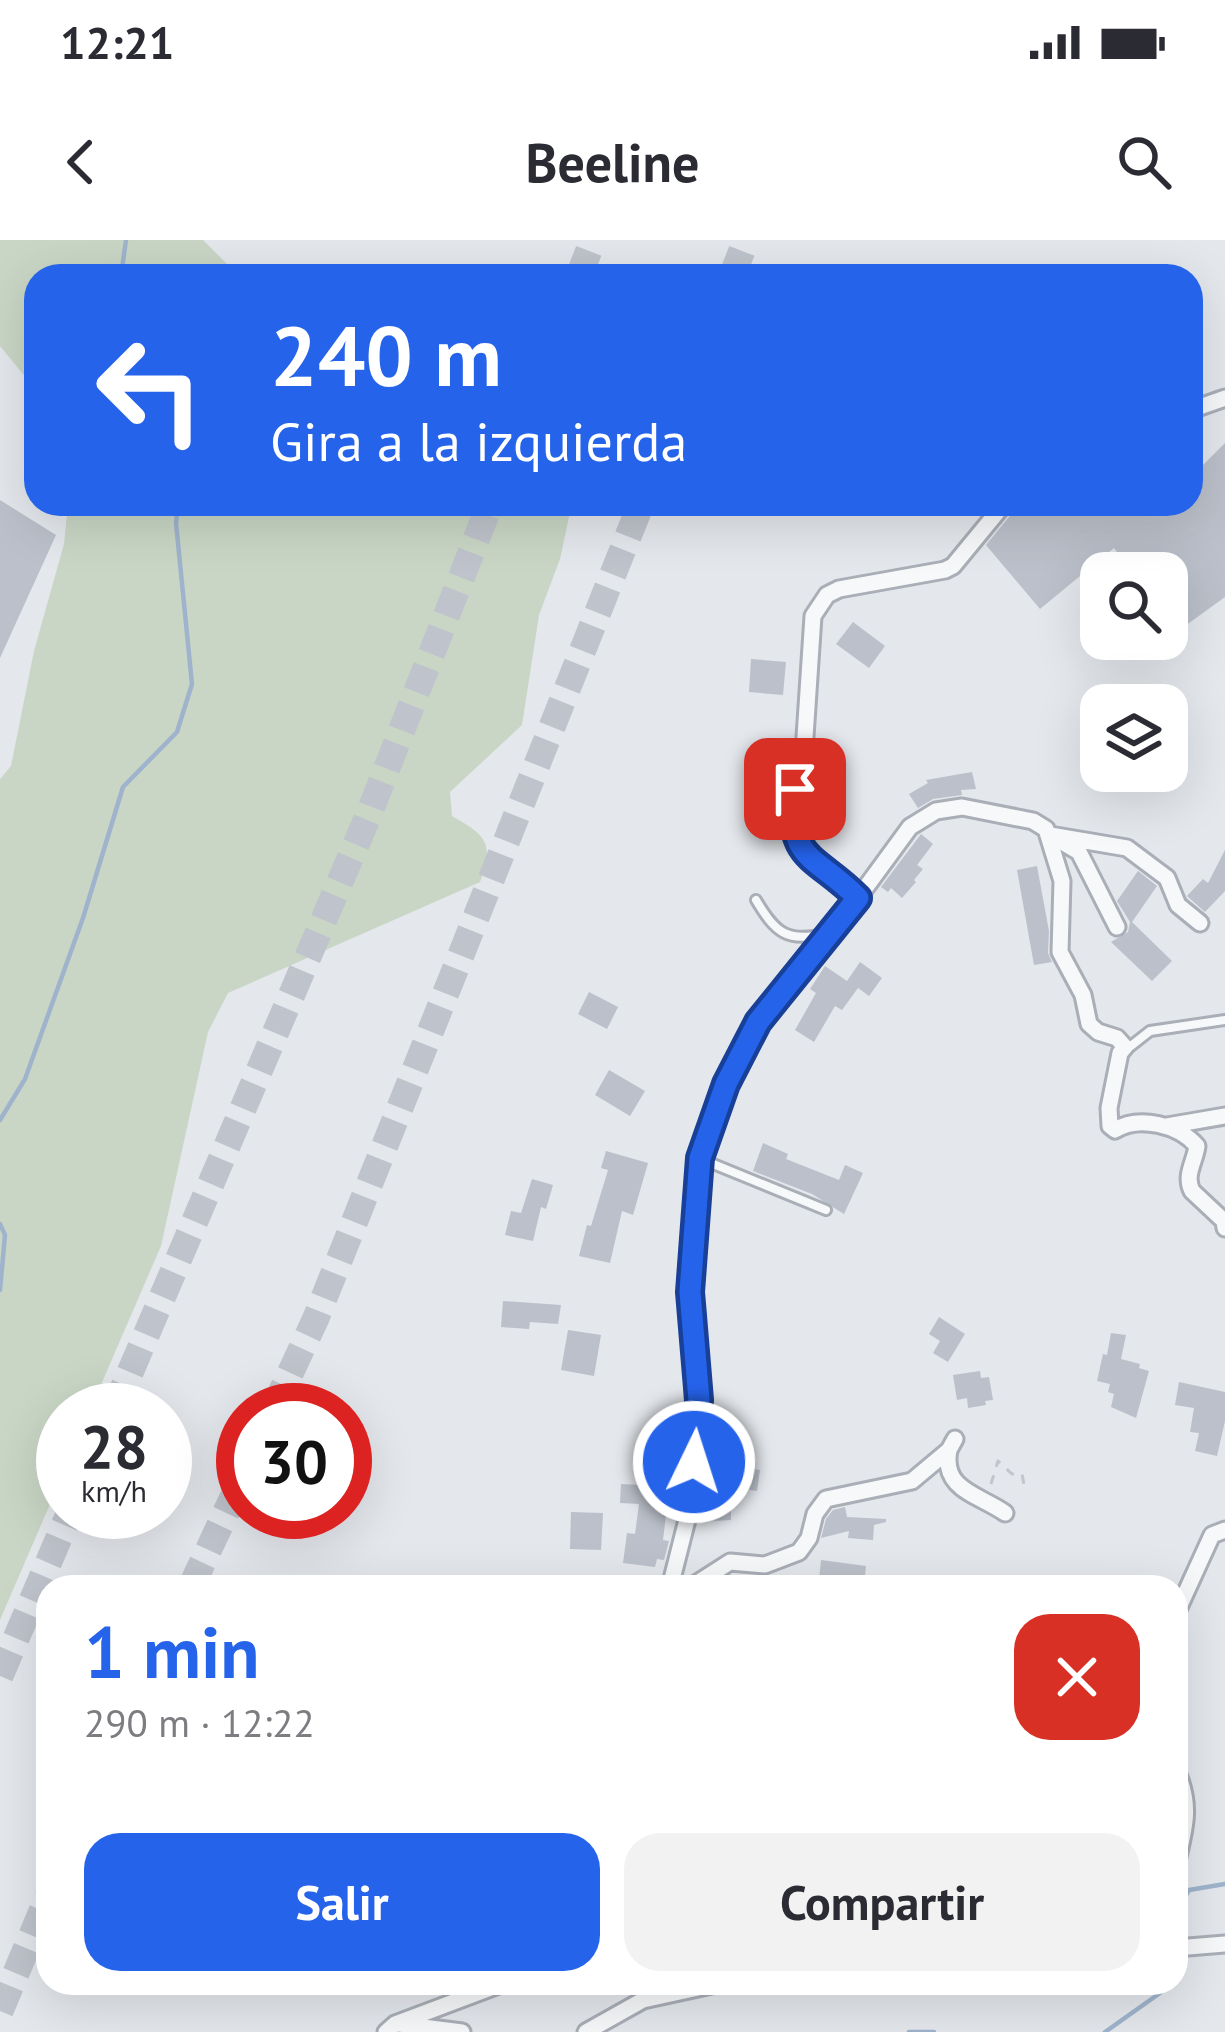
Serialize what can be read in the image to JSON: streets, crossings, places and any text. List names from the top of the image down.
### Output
{
  "page": {
    "status": "12:21",
    "header": "Beeline",
    "turn": ["240 m", "Gira a la izquierda"],
    "speed": "28 km/h",
    "limit": "30",
    "heading": ["1 min", "290 m · 12:22"],
    "buttons": ["Salir", "Compartir"]
  }
}
